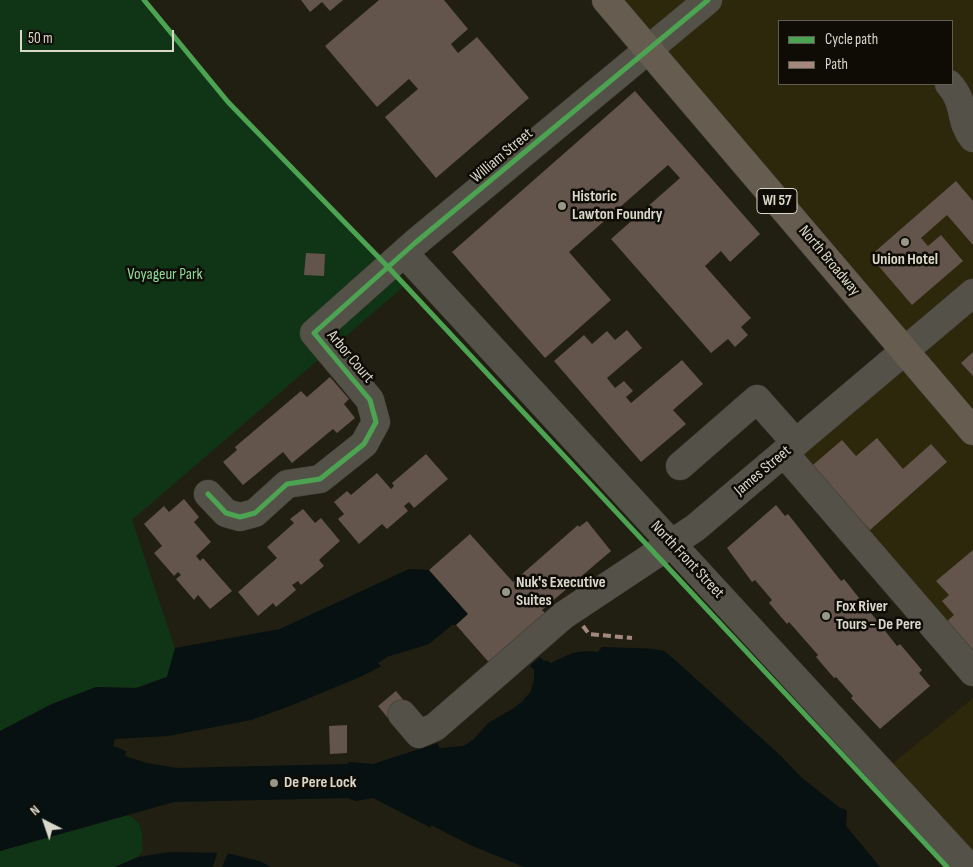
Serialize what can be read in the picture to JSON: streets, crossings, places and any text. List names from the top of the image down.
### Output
{
  "streets": {
    "main road": ["WI 57", "North Broadway"],
    "street": [
      "William Street",
      "Arbor Court",
      "James Street",
      "North Front Street"
    ]
  },
  "crossings": [
    ["William Street", "North Broadway"],
    ["William Street", "Arbor Court"],
    ["William Street", "North Front Street"],
    ["North Broadway", "James Street"],
    ["James Street", "North Front Street"]
  ],
  "parks": ["Voyageur Park"],
  "places": [
    "Historic Lawton Foundry",
    "Union Hotel",
    "Nuk's Executive Suites",
    "Fox River Tours - De Pere",
    "De Pere Lock"
  ],
  "legend": ["Cycle path", "Path"],
  "scale_bar": "50 m",
  "north": "top left"
}
